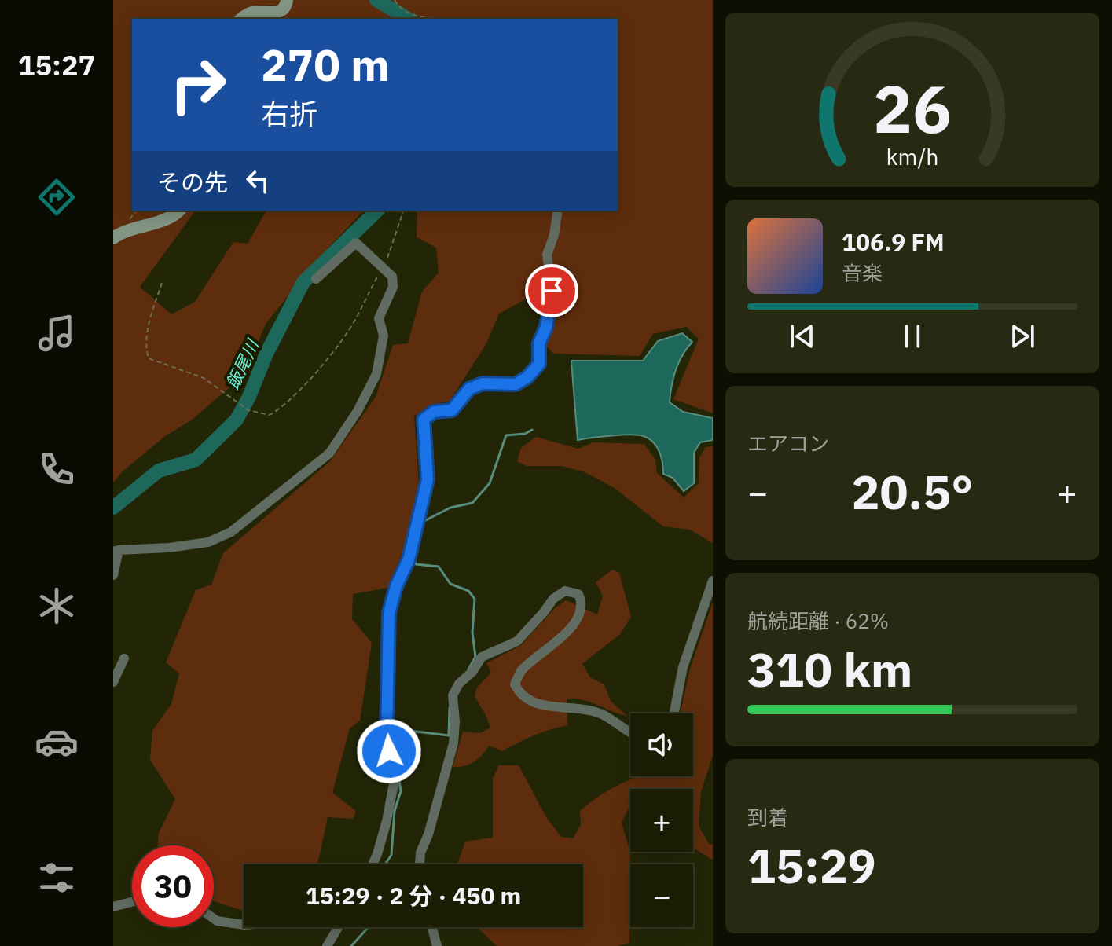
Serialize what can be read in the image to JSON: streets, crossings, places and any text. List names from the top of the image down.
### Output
{
  "water": ["飯尾川"],
  "page": {
    "tabs": "15:27",
    "turn": ["270 m", "右折"],
    "then": "その先",
    "song": ["106.9 FM", "音楽"],
    "tile": [
      "エアコン",
      ["航続距離 · 62%", "310 km"],
      ["到着", "15:29"]
    ],
    "heat": ["−", "20.5°", "+"],
    "map_buttons": ["+", "−"],
    "limit": "30",
    "trip": "15:29 · 2 分 · 450 m",
    "gauge": ["26", "km/h"]
  }
}
